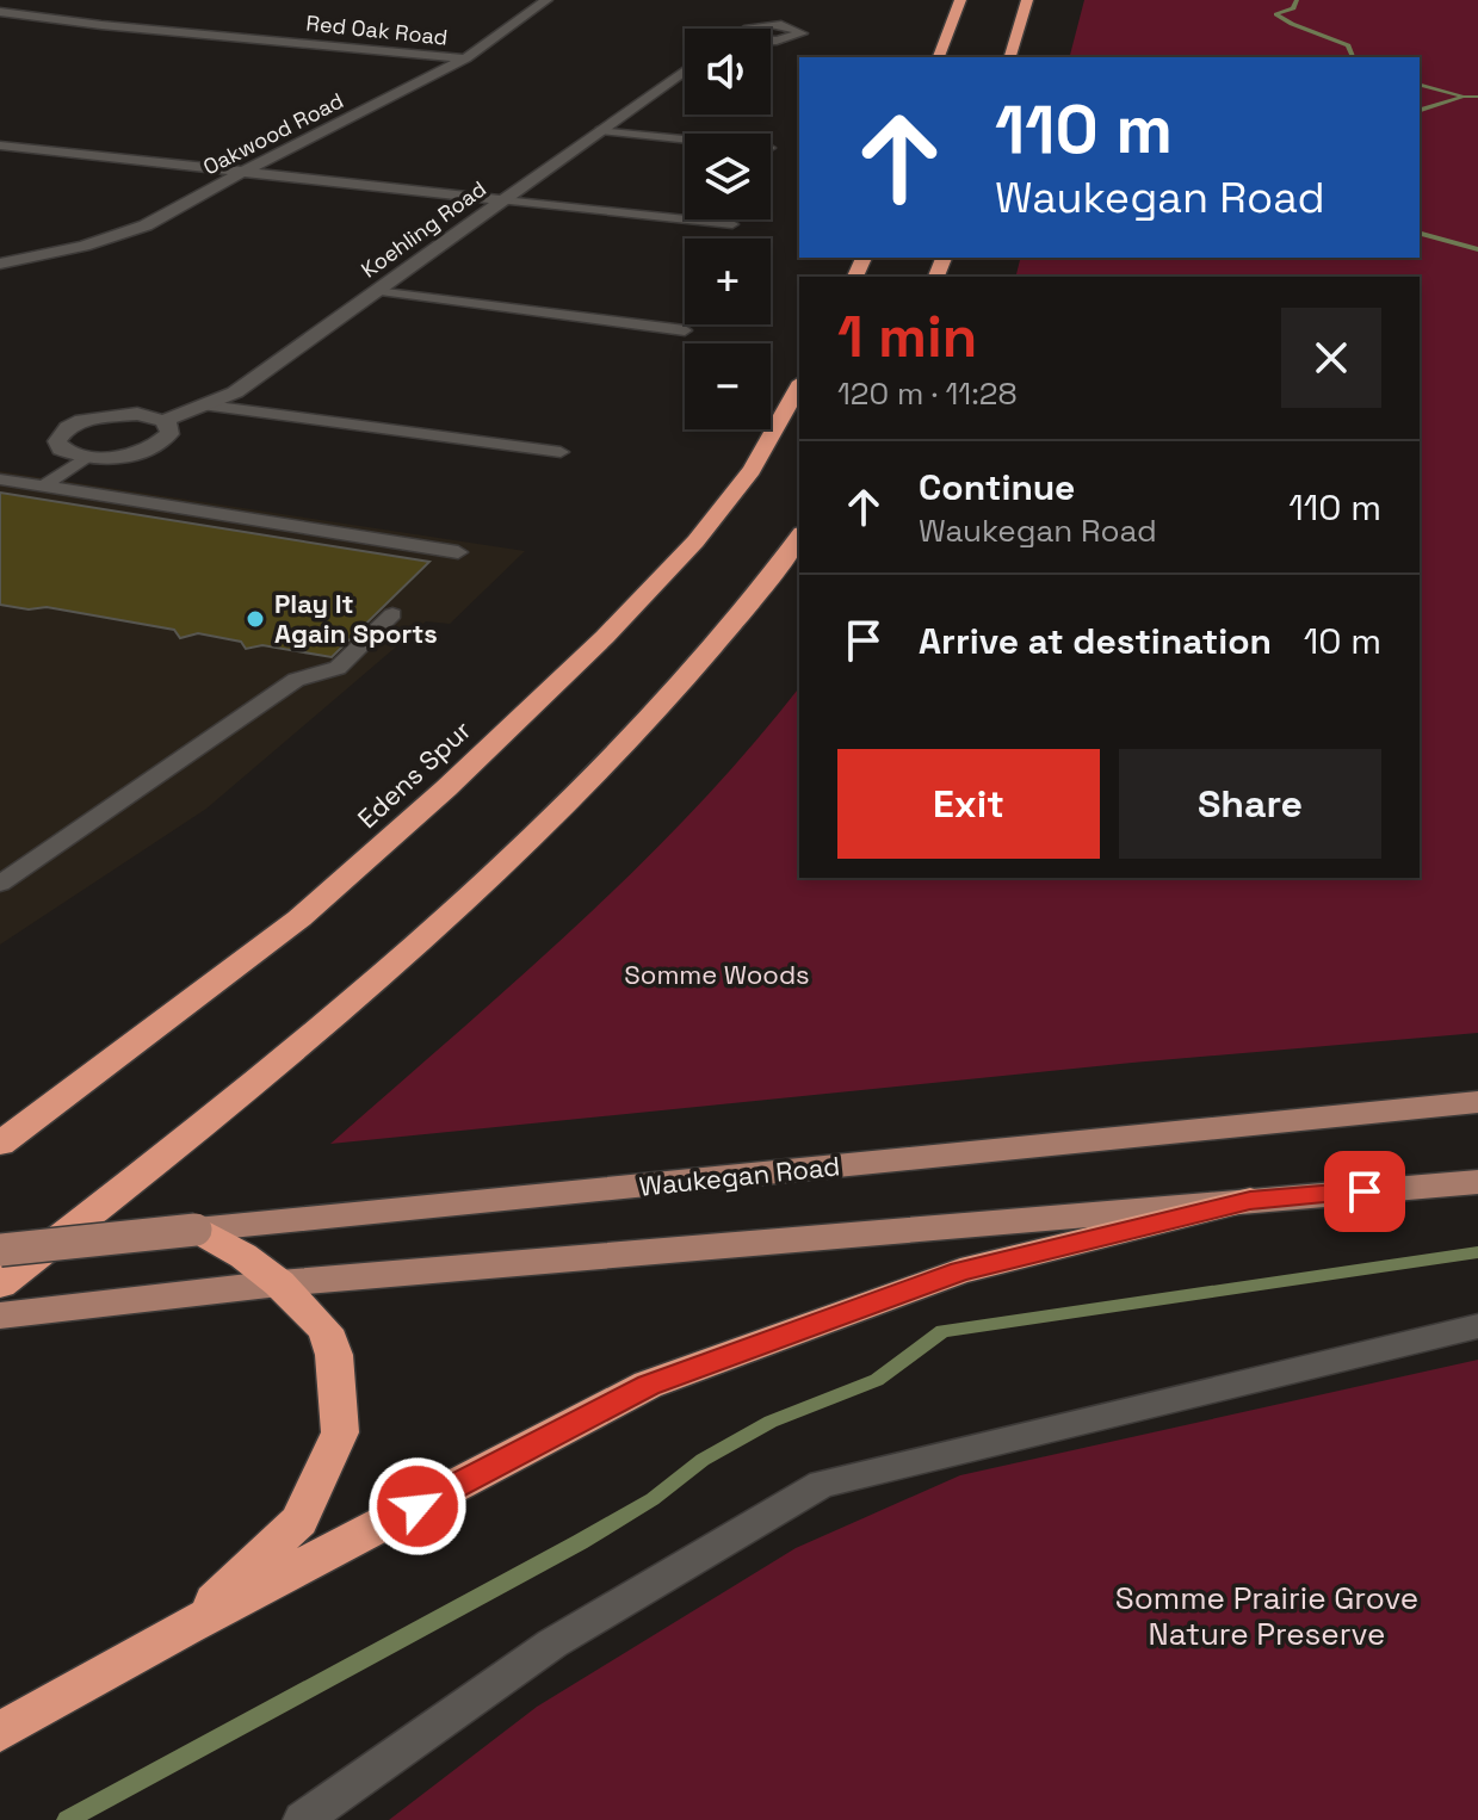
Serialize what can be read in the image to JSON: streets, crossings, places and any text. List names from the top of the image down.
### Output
{
  "streets": {
    "highway": ["Edens Spur"],
    "main road": ["Waukegan Road"],
    "street": ["Red Oak Road", "Oakwood Road", "Koehling Road"]
  },
  "crossings": [
    ["Red Oak Road", "Oakwood Road"]
  ],
  "parks": ["Somme Woods", "Somme Prairie Grove Nature Preserve"],
  "places": ["Play It Again Sports"],
  "page": {
    "map_buttons": ["+", "−"],
    "turn": ["110 m", "Waukegan Road"],
    "heading": ["1 min", "120 m · 11:28"],
    "list": [
      {
        "name": "Continue",
        "note": "Waukegan Road",
        "value": "110 m"
      },
      {
        "name": "Arrive at destination",
        "value": "10 m"
      }
    ],
    "buttons": ["Exit", "Share"]
  }
}
